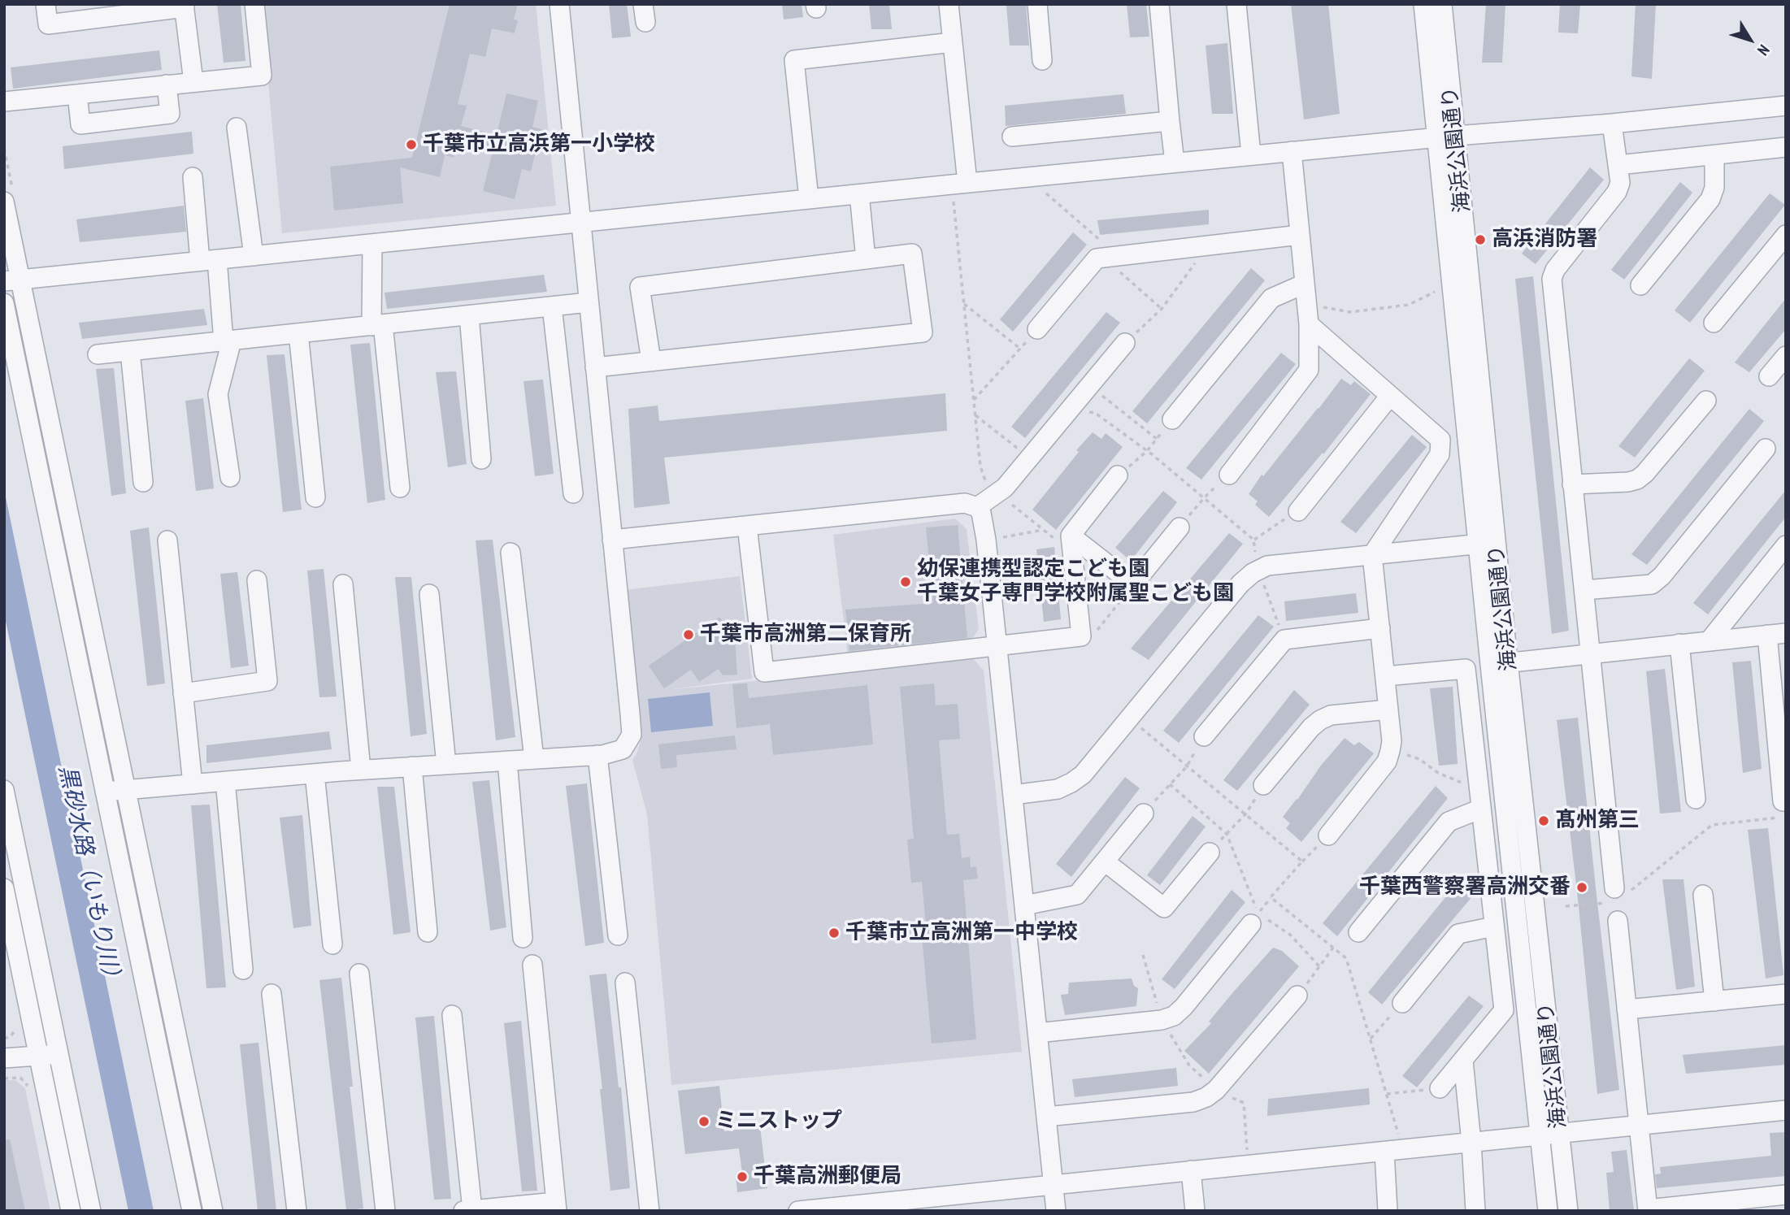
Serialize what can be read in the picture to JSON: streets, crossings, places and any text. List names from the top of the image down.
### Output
{
  "streets": {
    "street": ["海浜公園通り"]
  },
  "water": ["黒砂水路（いもり川）"],
  "places": [
    "千葉市立高浜第一小学校",
    "高浜消防署",
    "幼保連携型認定こども園 千葉女子専門学校附属聖こども園",
    "千葉市高洲第二保育所",
    "髙州第三",
    "千葉西警察署高洲交番",
    "千葉市立高洲第一中学校",
    "ミニストップ",
    "千葉高洲郵便局"
  ],
  "north": "bottom right"
}
